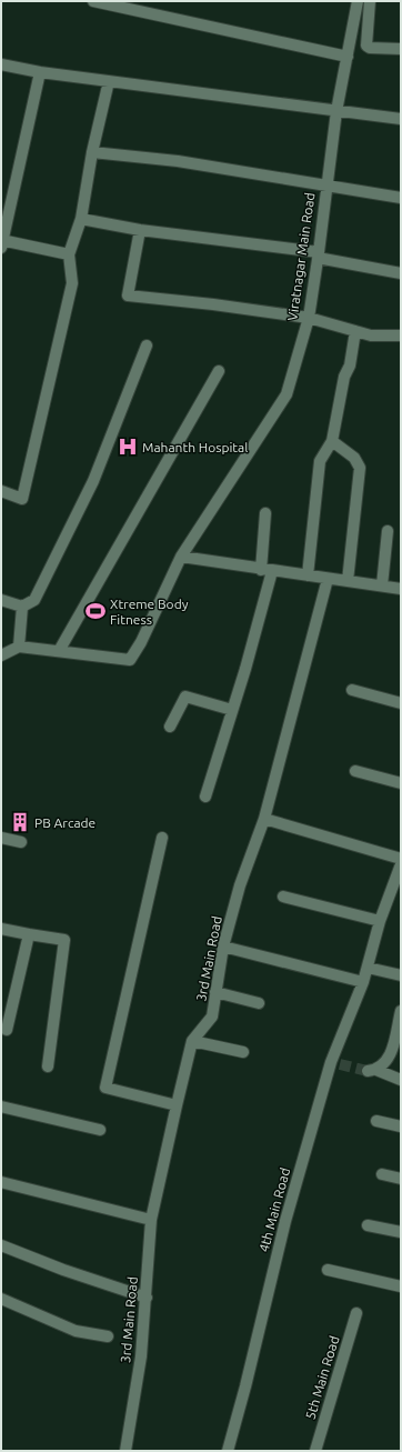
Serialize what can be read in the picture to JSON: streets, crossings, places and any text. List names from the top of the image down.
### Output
{
  "streets": {
    "street": [
      "Viratnagar Main Road",
      "3rd Main Road",
      "4th Main Road",
      "5th Main Road"
    ]
  },
  "places": {
    "hospital": ["Mahanth Hospital"],
    "sports": ["Xtreme Body Fitness"],
    "building": ["PB Arcade"]
  }
}
